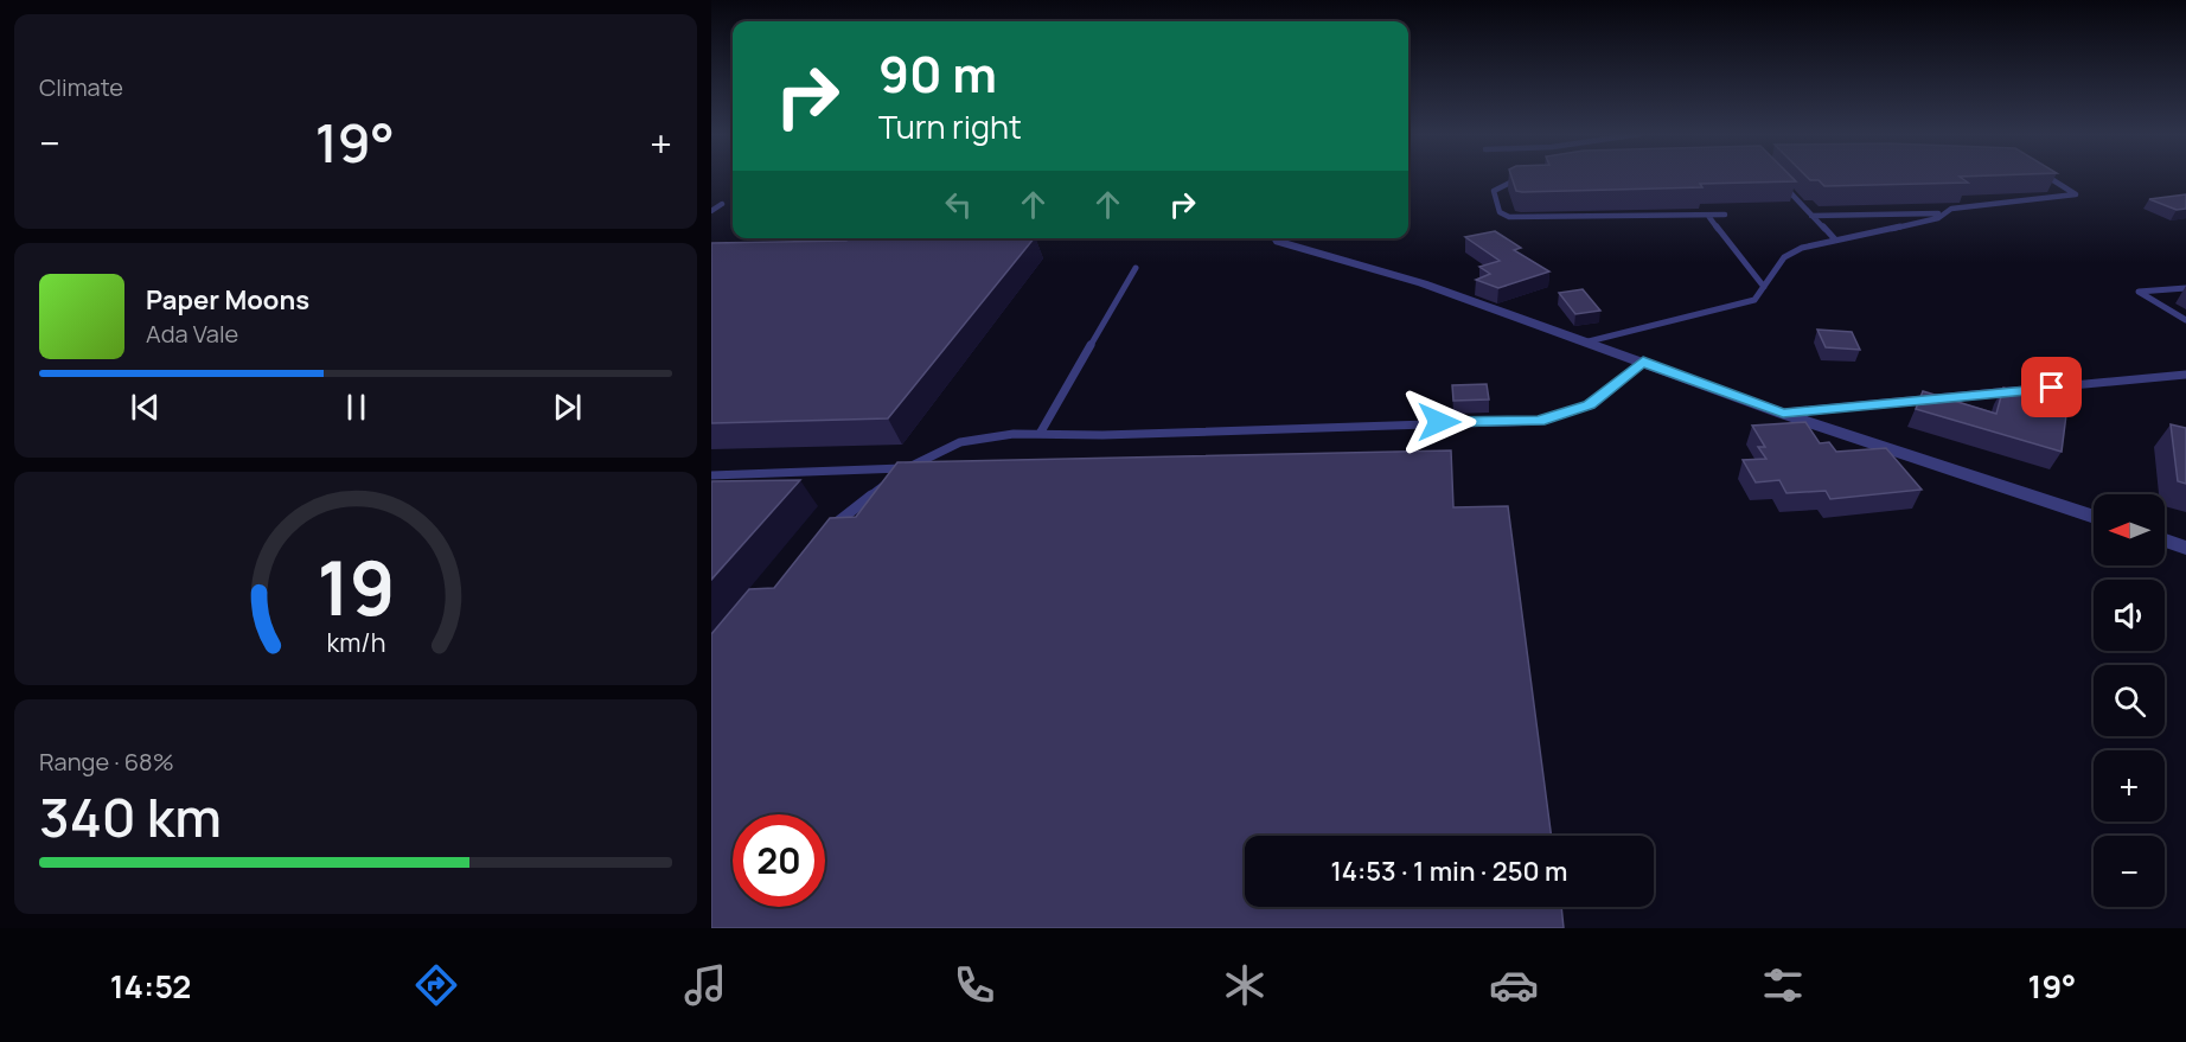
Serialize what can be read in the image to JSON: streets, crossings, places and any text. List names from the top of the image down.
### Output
{
  "north": "left",
  "page": {
    "tile": [
      "Climate",
      ["Range · 68%", "340 km"]
    ],
    "turn": ["90 m", "Turn right"],
    "heat": ["−", "19°", "+"],
    "song": ["Paper Moons", "Ada Vale"],
    "map_buttons": ["+", "−"],
    "limit": "20",
    "trip": "14:53 · 1 min · 250 m",
    "tabs": ["14:52", "19°"],
    "gauge": ["19", "km/h"]
  }
}
